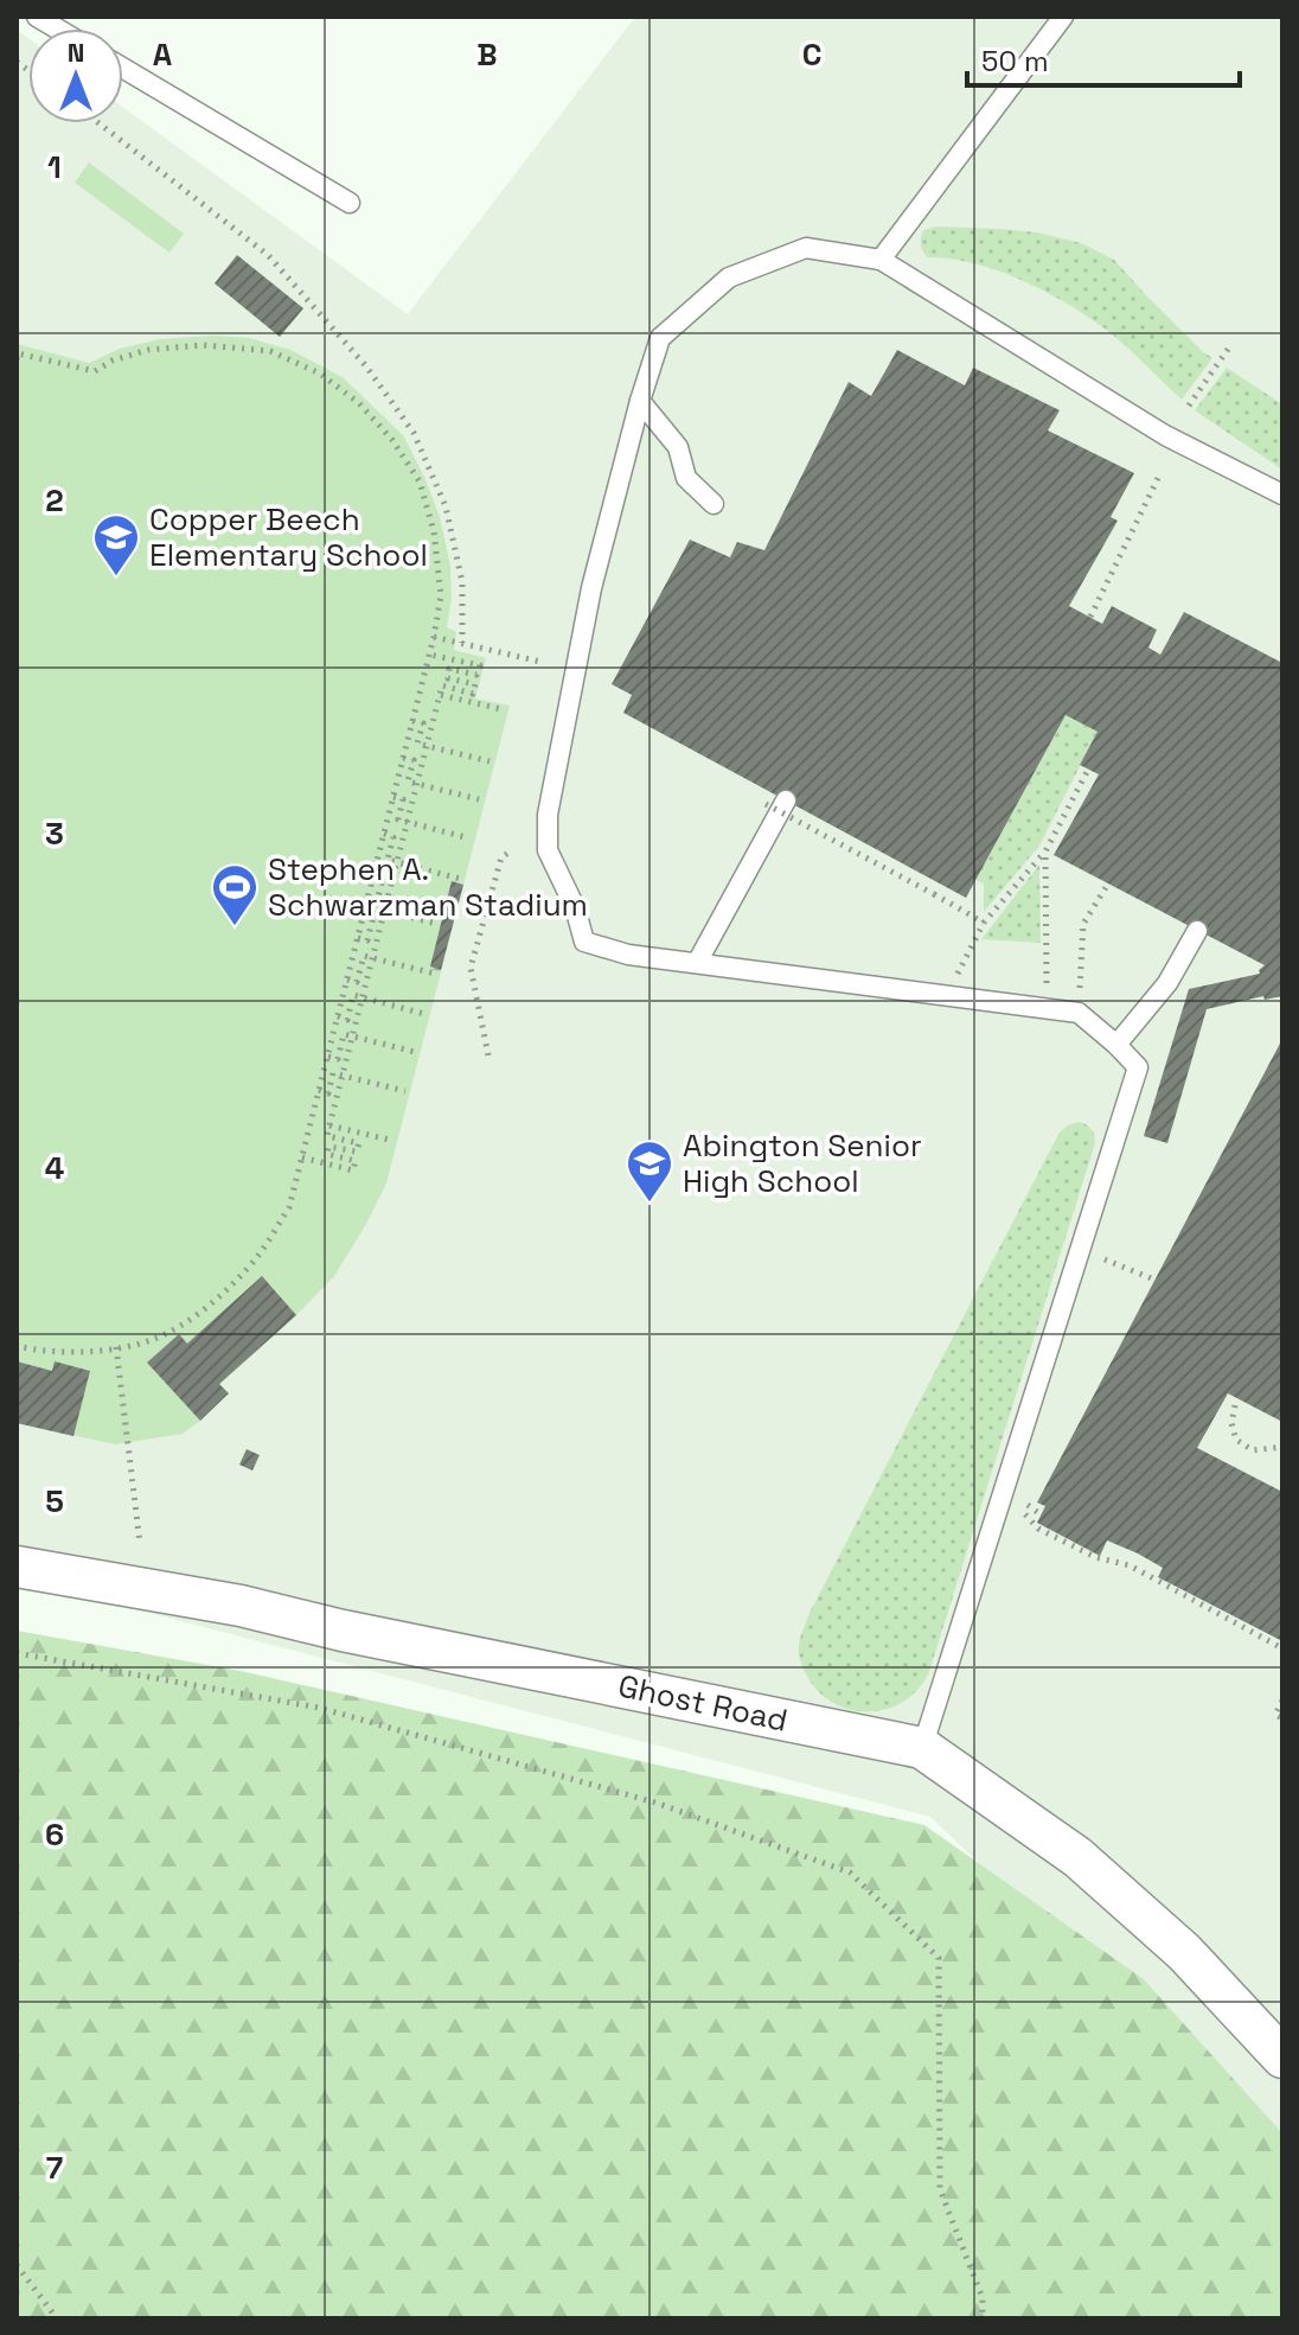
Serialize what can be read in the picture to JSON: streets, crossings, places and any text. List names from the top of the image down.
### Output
{
  "streets": {
    "street": ["Ghost Road"]
  },
  "places": {
    "school or university": ["Copper Beech Elementary School", "Abington Senior High School"],
    "sports": ["Stephen A. Schwarzman Stadium"]
  },
  "scale_bar": "50 m",
  "north": "top",
  "grid": {
    "columns": ["A", "B", "C"],
    "rows": [
      "1",
      "2",
      "3",
      "4",
      "5",
      "6",
      "7"
    ]
  }
}
